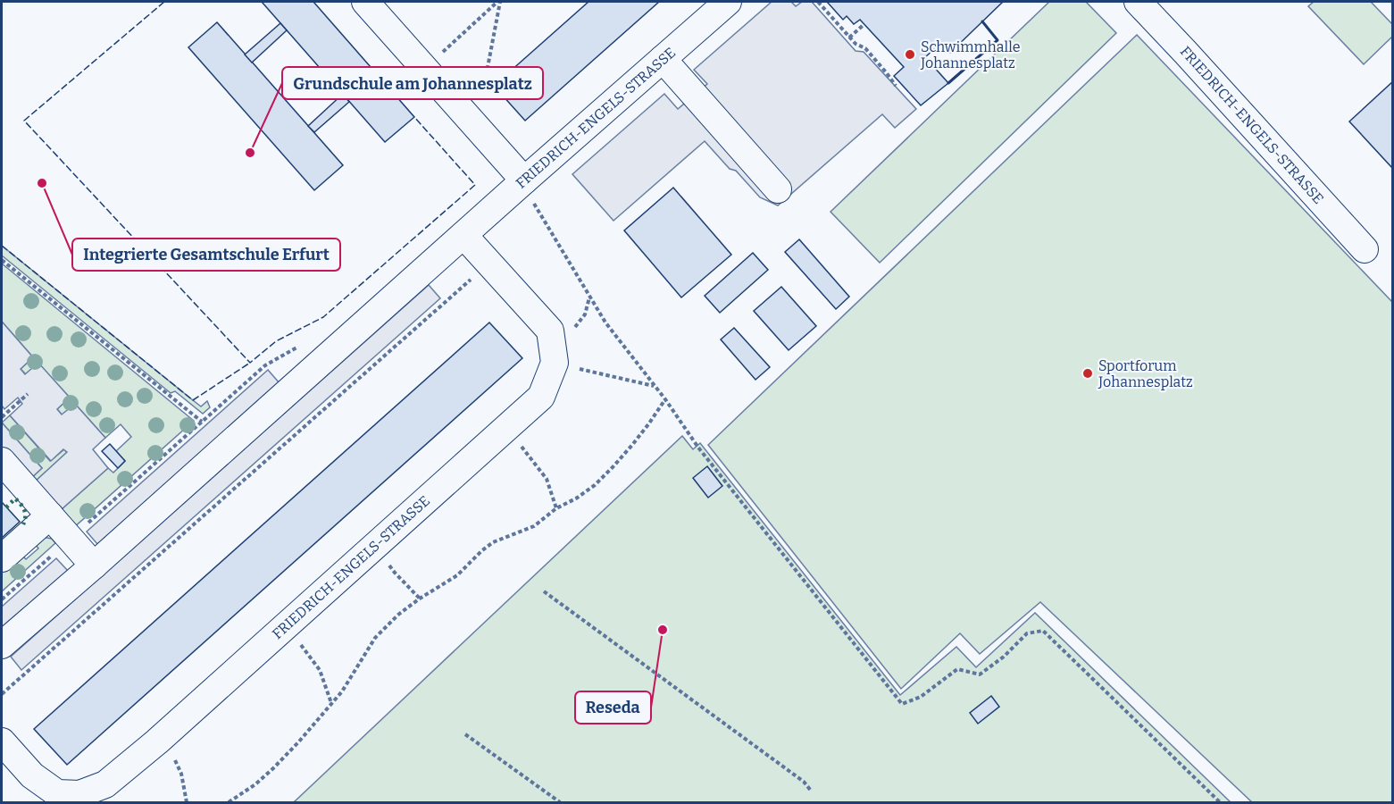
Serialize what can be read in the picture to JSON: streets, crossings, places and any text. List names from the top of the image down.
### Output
{
  "streets": {
    "street": ["FRIEDRICH-ENGELS-STRASSE"]
  },
  "places": [
    "Schwimmhalle Johannesplatz",
    "Grundschule am Johannesplatz",
    "Integrierte Gesamtschule Erfurt",
    "Sportforum Johannesplatz",
    "Reseda"
  ]
}
